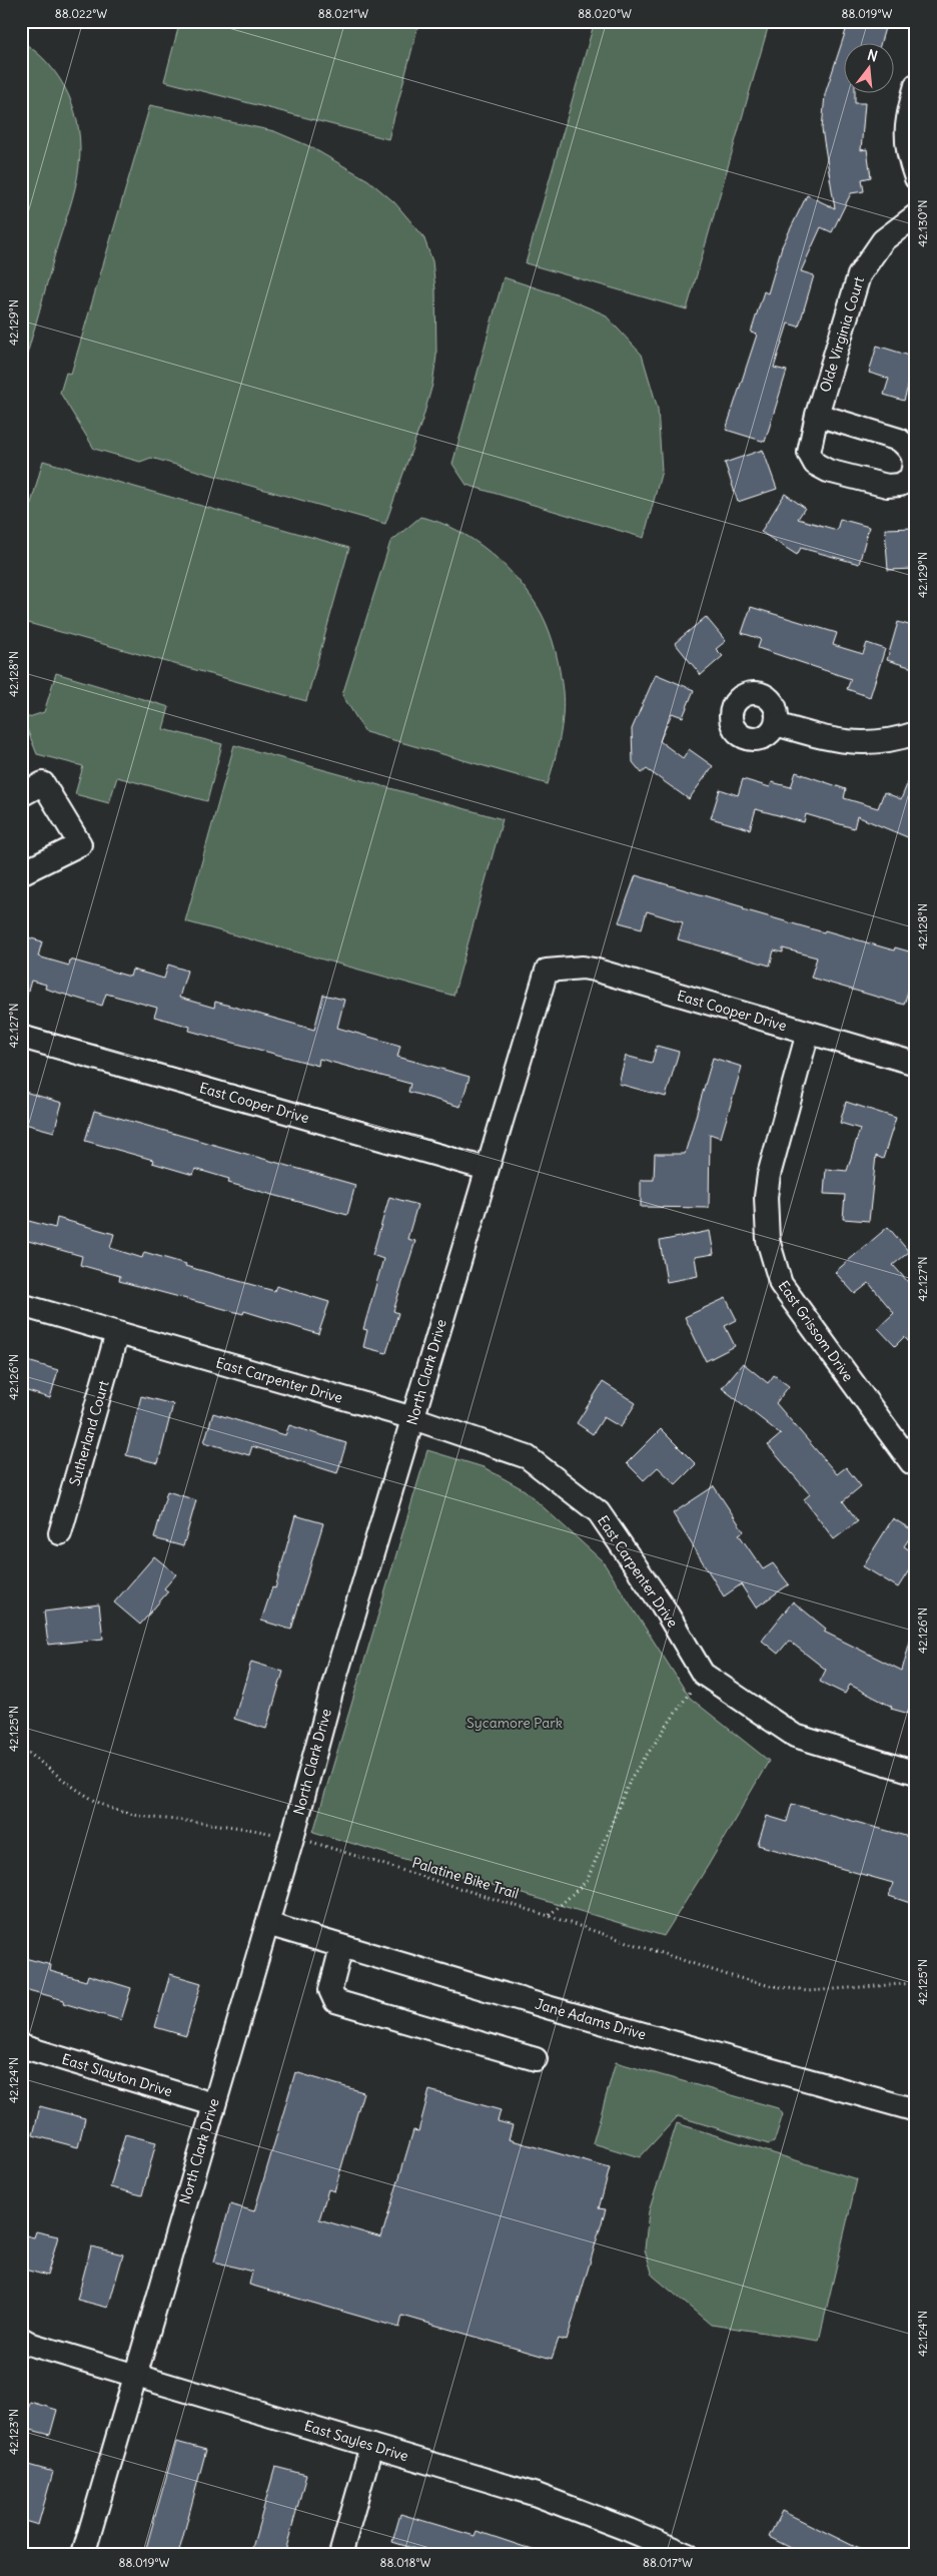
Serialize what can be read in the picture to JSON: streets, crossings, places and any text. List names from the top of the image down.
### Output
{
  "streets": {
    "street": [
      "Olde Virginia Court",
      "East Cooper Drive",
      "East Grissom Drive",
      "North Clark Drive",
      "East Carpenter Drive",
      "Sutherland Court",
      "Jane Adams Drive",
      "East Slayton Drive",
      "East Sayles Drive"
    ],
    "path": ["Palatine Bike Trail"]
  },
  "crossings": [
    ["East Cooper Drive", "East Grissom Drive"],
    ["East Cooper Drive", "North Clark Drive"],
    ["North Clark Drive", "East Carpenter Drive"],
    ["North Clark Drive", "Palatine Bike Trail"],
    ["North Clark Drive", "Jane Adams Drive"],
    ["North Clark Drive", "East Slayton Drive"],
    ["North Clark Drive", "East Sayles Drive"],
    ["East Carpenter Drive", "Sutherland Court"]
  ],
  "parks": ["Sycamore Park"],
  "north": "top",
  "coordinates": [
    "88.022°W",
    "88.021°W",
    "88.020°W",
    "88.019°W",
    "42.130°N",
    "42.129°N",
    "42.128°N",
    "42.127°N",
    "42.126°N",
    "42.125°N",
    "42.124°N",
    "42.123°N",
    "88.018°W",
    "88.017°W"
  ]
}
